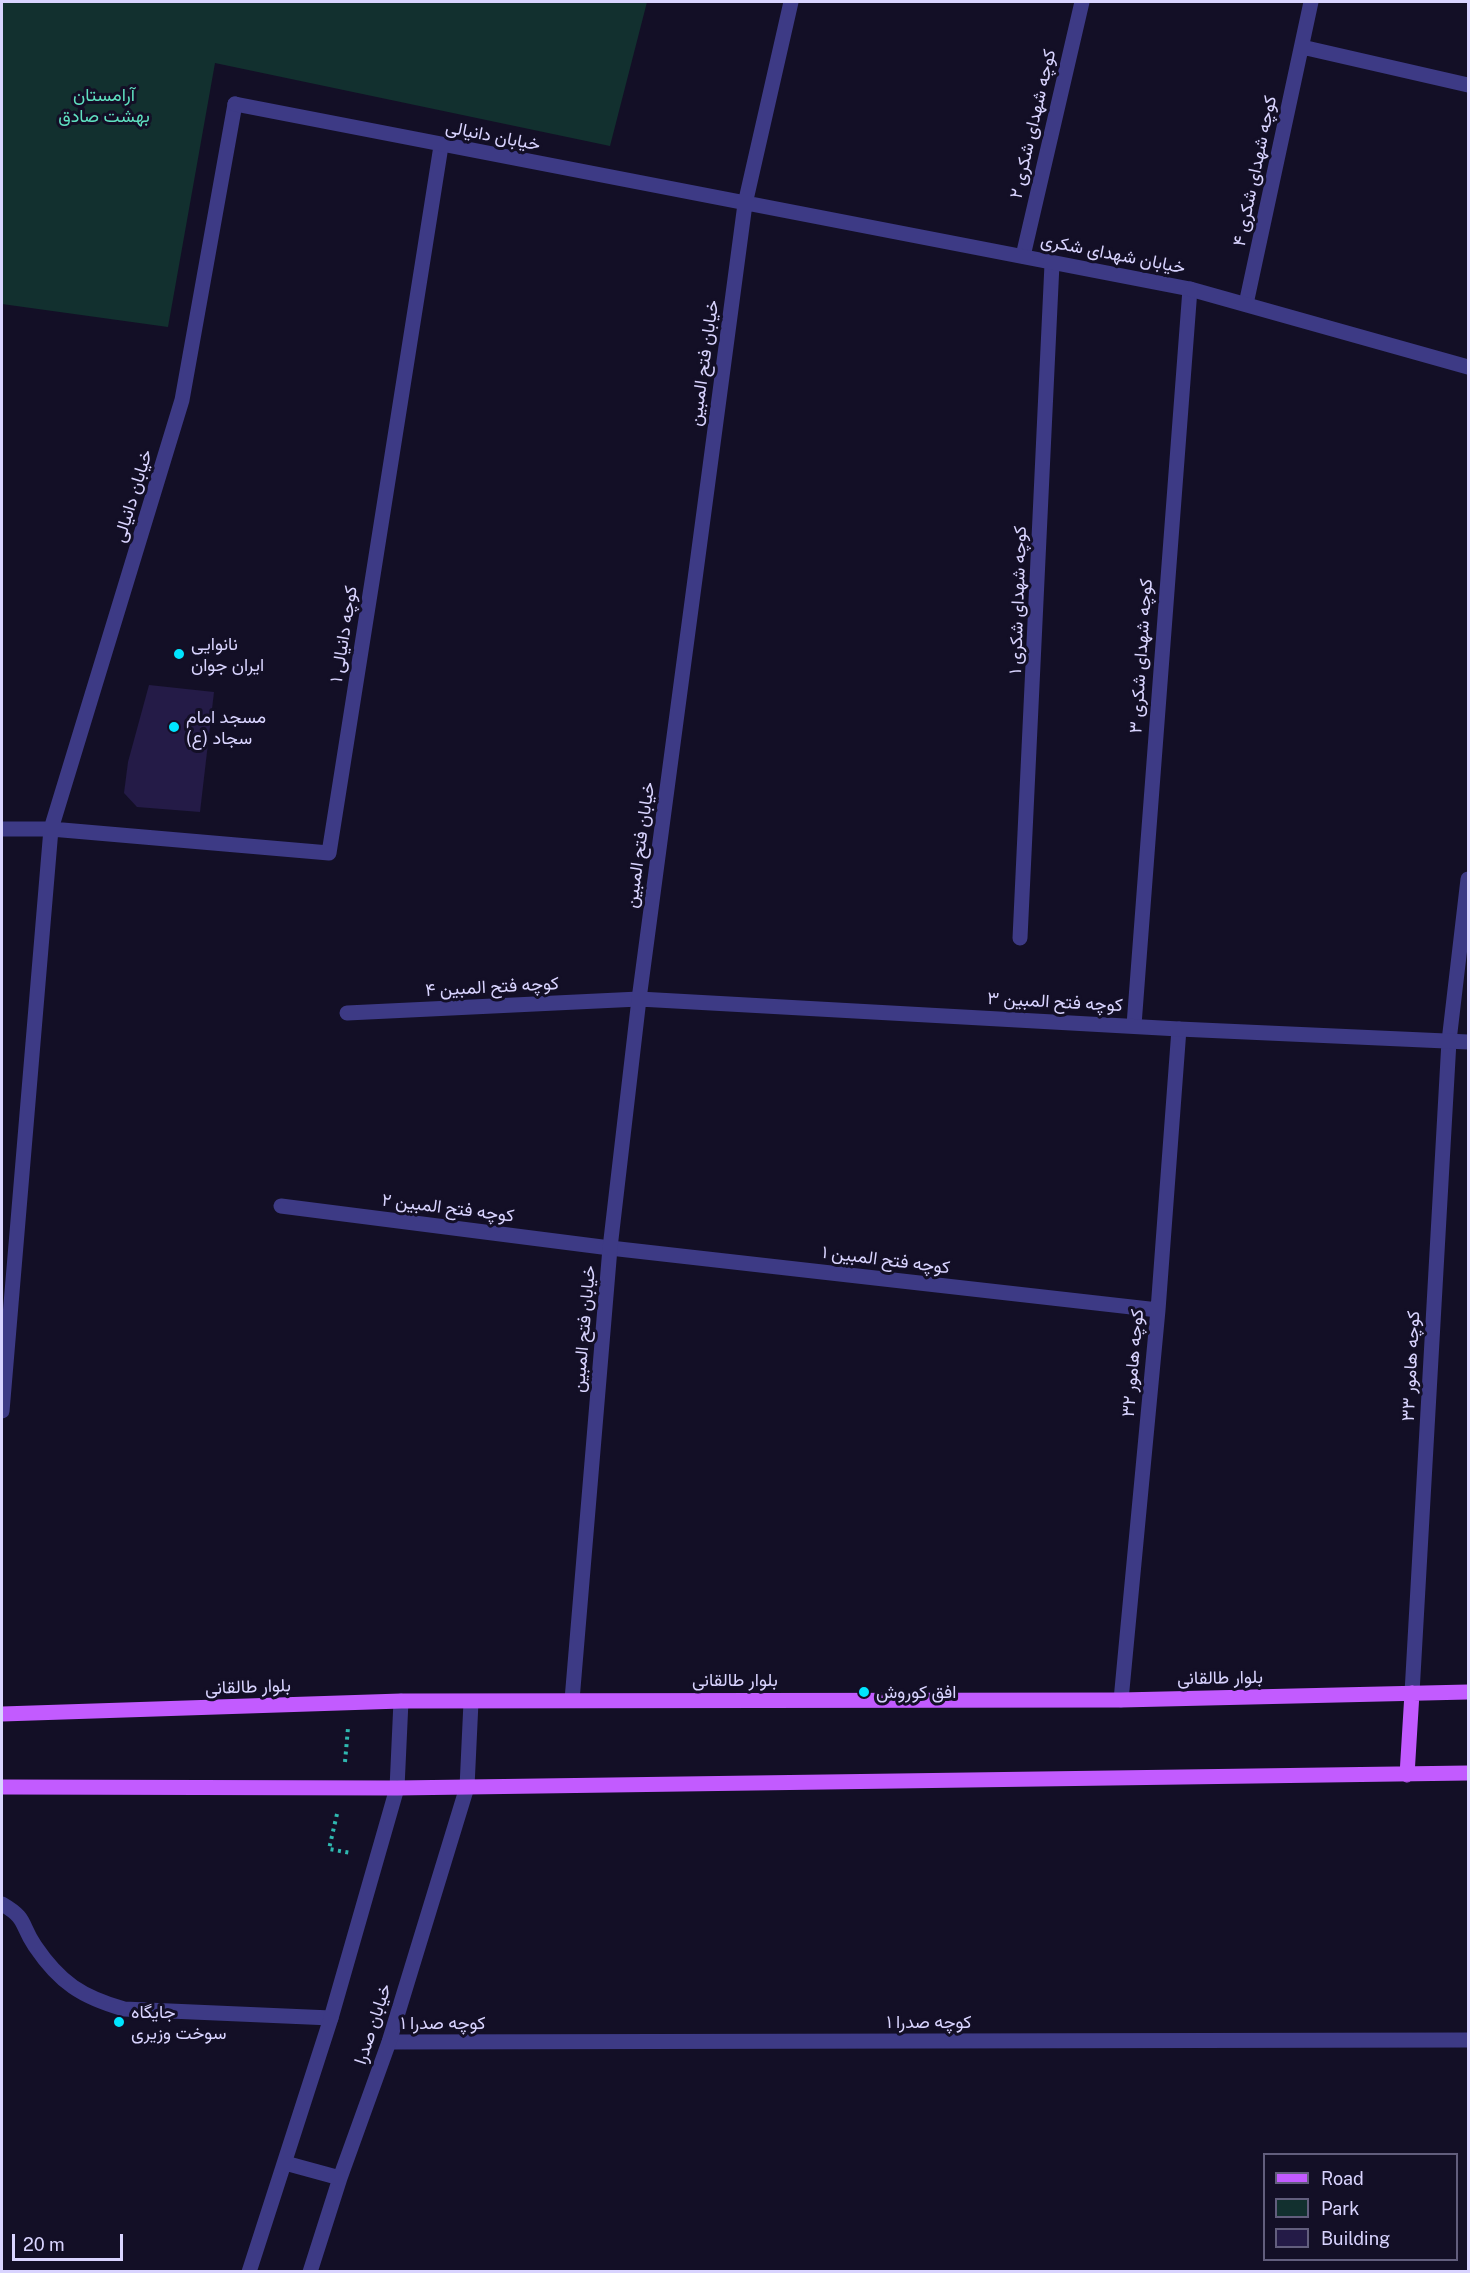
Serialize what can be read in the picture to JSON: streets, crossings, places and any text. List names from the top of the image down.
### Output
{
  "streets": {
    "main road": ["بلوار طالقانی"],
    "street": [
      "کوچه شهدای شکری ۲",
      "خیابان دانیالی",
      "کوچه شهدای شکری ۴",
      "خیابان شهدای شکری",
      "خیابان فتح المبین",
      "کوچه شهدای شکری ۱",
      "کوچه دانیالی ۱",
      "کوچه شهدای شکری ۳",
      "کوچه فتح المبین ۴",
      "کوچه فتح المبین ۳",
      "کوچه فتح المبین ۲",
      "کوچه فتح المبین ۱",
      "کوچه هامور ۳۲",
      "کوچه هامور ۳۳",
      "کوچه صدرا ۱",
      "خیابان صدرا"
    ]
  },
  "crossings": [
    ["کوچه شهدای شکری ۲", "خیابان شهدای شکری"],
    ["خیابان دانیالی", "خیابان شهدای شکری"],
    ["خیابان دانیالی", "خیابان فتح المبین"],
    ["خیابان دانیالی", "کوچه دانیالی ۱"],
    ["کوچه شهدای شکری ۴", "خیابان شهدای شکری"],
    ["خیابان شهدای شکری", "خیابان فتح المبین"],
    ["خیابان شهدای شکری", "کوچه شهدای شکری ۱"],
    ["خیابان شهدای شکری", "کوچه شهدای شکری ۳"],
    ["خیابان فتح المبین", "کوچه فتح المبین ۴"],
    ["خیابان فتح المبین", "کوچه فتح المبین ۳"],
    ["خیابان فتح المبین", "کوچه فتح المبین ۲"],
    ["خیابان فتح المبین", "کوچه فتح المبین ۱"],
    ["خیابان فتح المبین", "بلوار طالقانی"],
    ["کوچه شهدای شکری ۳", "کوچه فتح المبین ۳"],
    ["کوچه فتح المبین ۴", "کوچه فتح المبین ۳"],
    ["کوچه فتح المبین ۳", "کوچه هامور ۳۲"],
    ["کوچه فتح المبین ۳", "کوچه هامور ۳۳"],
    ["کوچه فتح المبین ۲", "کوچه فتح المبین ۱"],
    ["کوچه فتح المبین ۱", "کوچه هامور ۳۲"],
    ["کوچه هامور ۳۲", "بلوار طالقانی"],
    ["کوچه هامور ۳۳", "بلوار طالقانی"],
    ["بلوار طالقانی", "خیابان صدرا"],
    ["کوچه صدرا ۱", "خیابان صدرا"]
  ],
  "parks": ["آرامستان بهشت صادق"],
  "places": [
    "نانوایی ایران جوان",
    "مسجد امام سجاد (ع)",
    "افق کوروش",
    "جایگاه سوخت وزیری"
  ],
  "legend": ["Road", "Park", "Building"],
  "scale_bar": "20 m"
}
